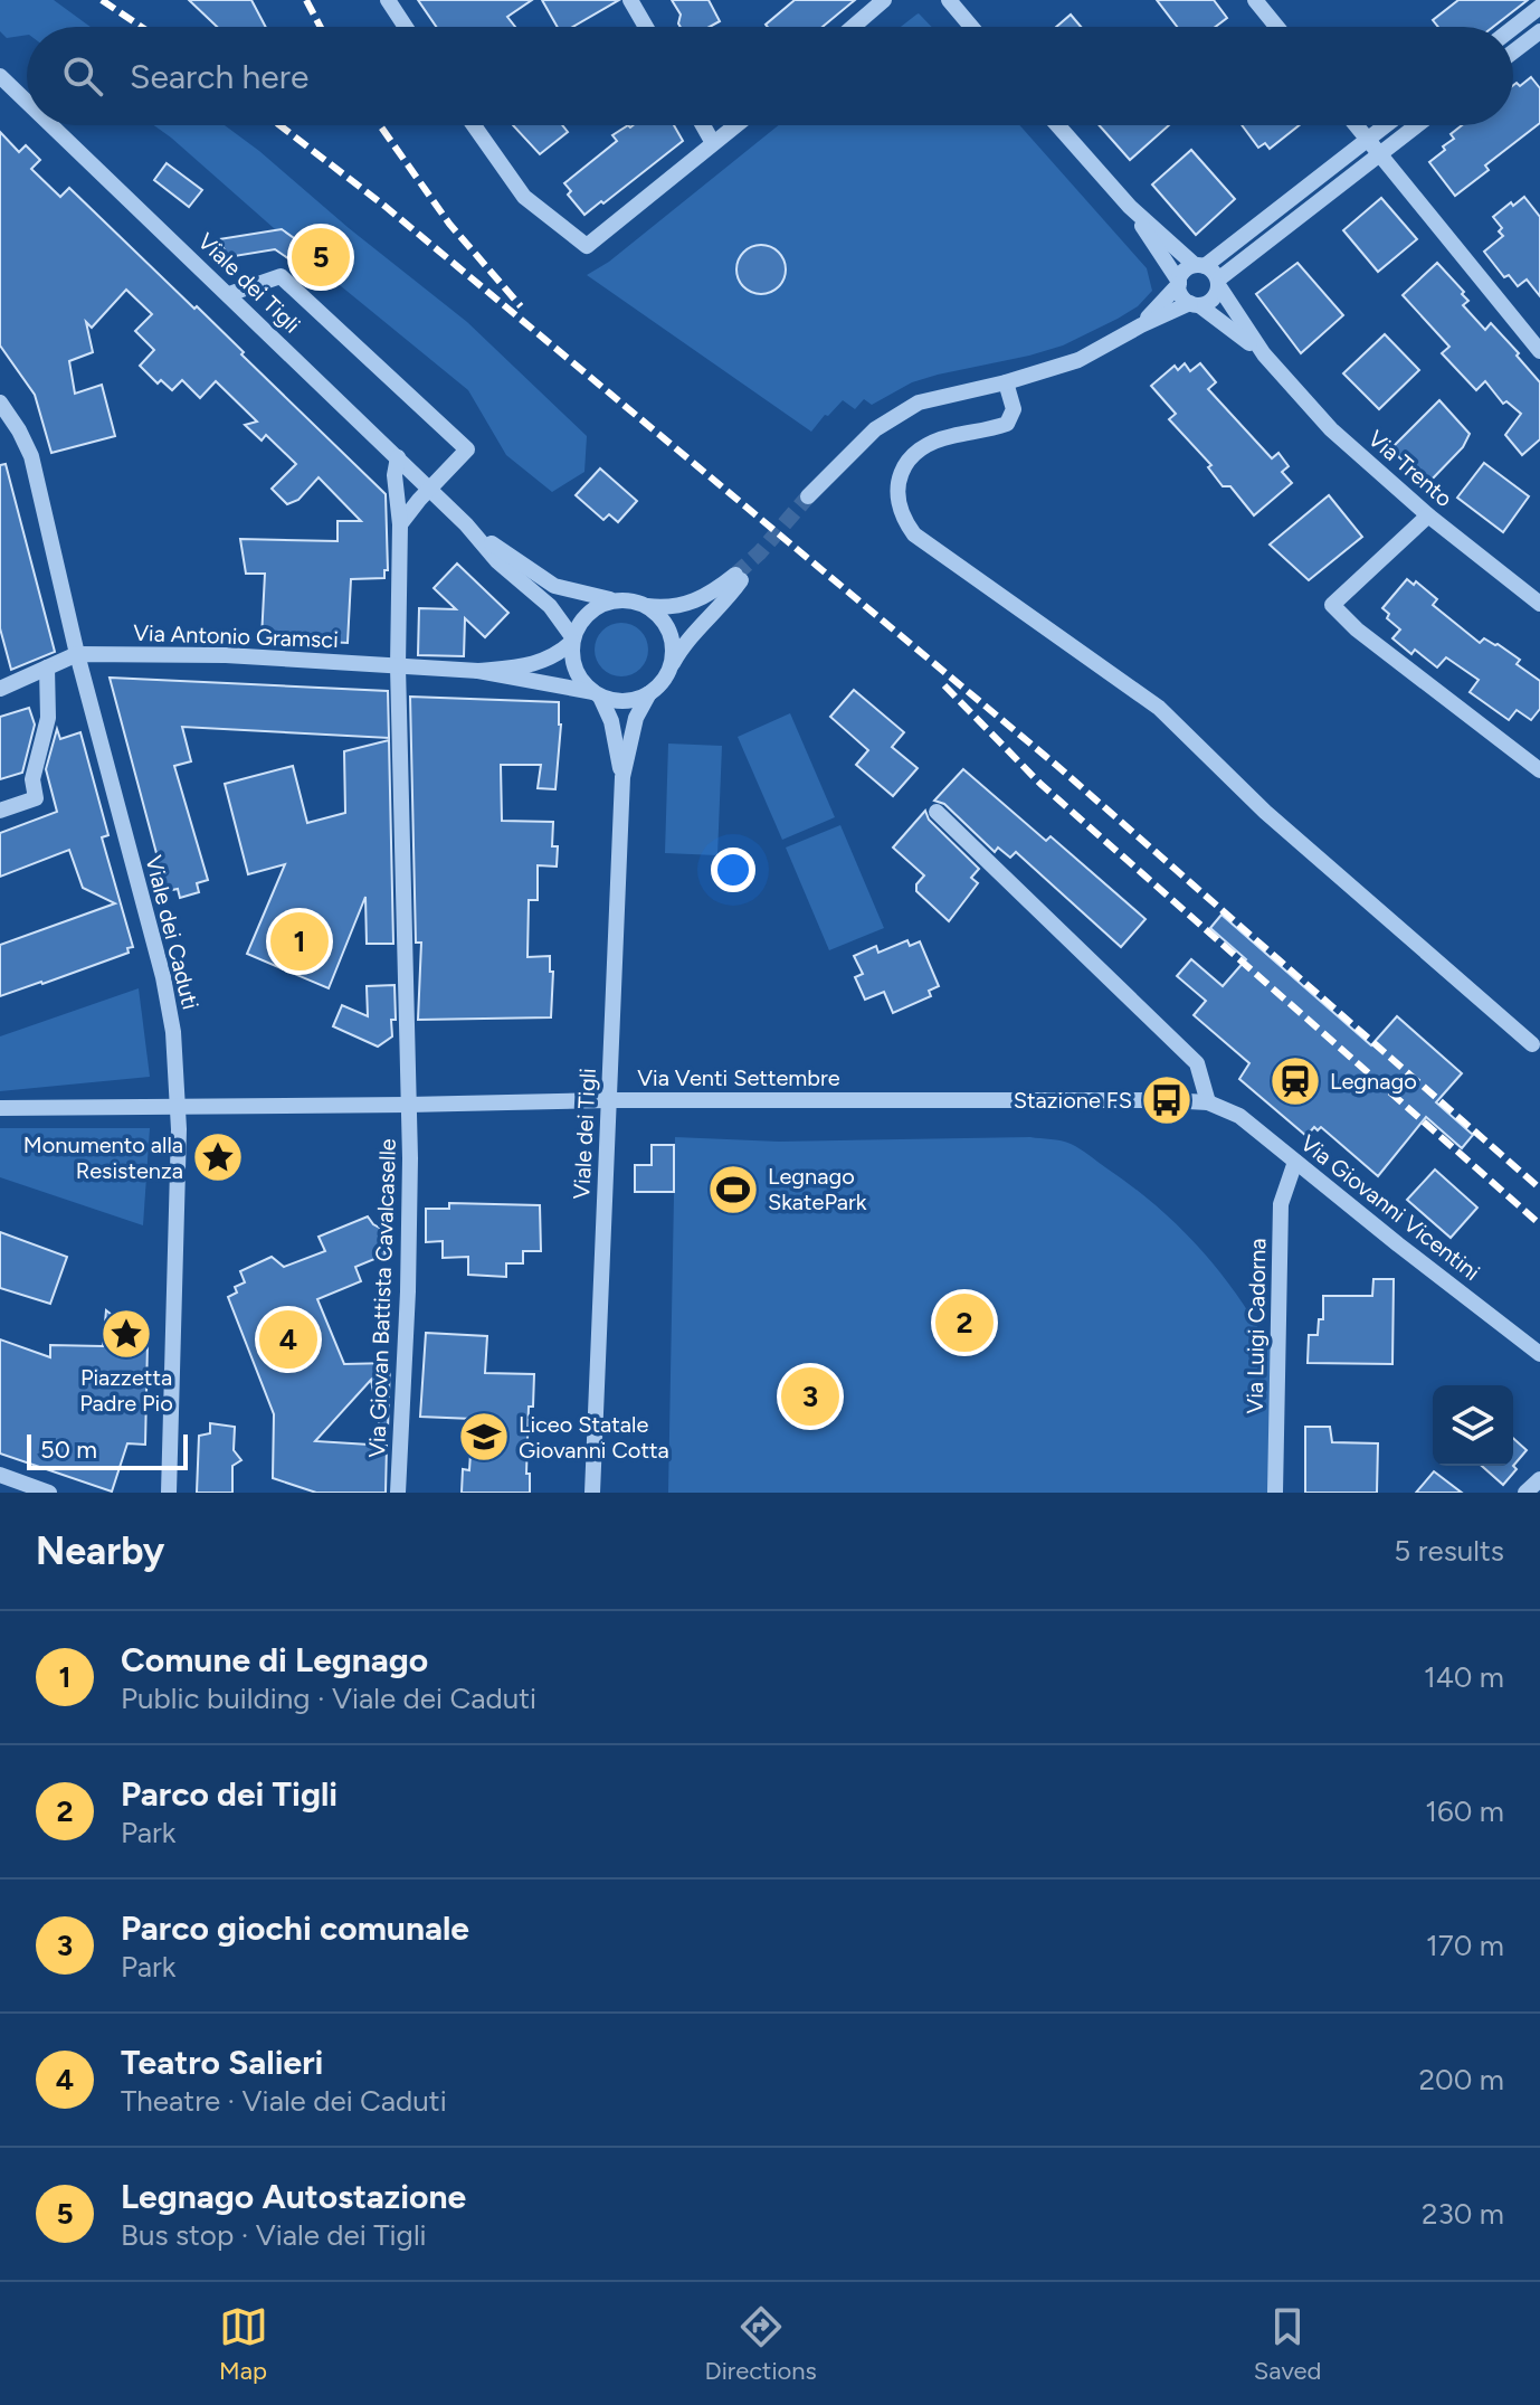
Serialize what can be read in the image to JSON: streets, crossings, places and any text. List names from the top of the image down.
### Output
{
  "streets": {
    "street": [
      "Viale dei Tigli",
      "Via Trento",
      "Via Antonio Gramsci",
      "Viale dei Caduti",
      "Via Venti Settembre",
      "Via Giovanni Vicentini",
      "Via Giovan Battista Cavalcaselle",
      "Via Luigi Cadorna"
    ]
  },
  "crossings": [
    ["Viale dei Tigli", "Via Antonio Gramsci"],
    ["Viale dei Tigli", "Via Venti Settembre"],
    ["Viale dei Tigli", "Via Giovan Battista Cavalcaselle"],
    ["Via Antonio Gramsci", "Viale dei Caduti"],
    ["Via Antonio Gramsci", "Via Giovan Battista Cavalcaselle"],
    ["Viale dei Caduti", "Via Venti Settembre"],
    ["Via Venti Settembre", "Via Giovanni Vicentini"],
    ["Via Venti Settembre", "Via Giovan Battista Cavalcaselle"],
    ["Via Giovanni Vicentini", "Via Luigi Cadorna"]
  ],
  "places": {
    "station": ["Legnago"],
    "bus stop": ["Stazione FS"],
    "place": ["Monumento alla Resistenza", "Piazzetta Padre Pio"],
    "sports": ["Legnago SkatePark"],
    "school or university": ["Liceo Statale Giovanni Cotta"]
  },
  "scale_bar": "50 m",
  "page": {
    "search": "Search here",
    "pins": [
      "5",
      "1",
      "2",
      "4",
      "3"
    ],
    "scale": "50 m",
    "heading": ["Nearby", "5 results"],
    "list": [
      {
        "mark": "1",
        "name": "Comune di Legnago",
        "note": "Public building · Viale dei Caduti",
        "value": "140 m"
      },
      {
        "mark": "2",
        "name": "Parco dei Tigli",
        "note": "Park",
        "value": "160 m"
      },
      {
        "mark": "3",
        "name": "Parco giochi comunale",
        "note": "Park",
        "value": "170 m"
      },
      {
        "mark": "4",
        "name": "Teatro Salieri",
        "note": "Theatre · Viale dei Caduti",
        "value": "200 m"
      },
      {
        "mark": "5",
        "name": "Legnago Autostazione",
        "note": "Bus stop · Viale dei Tigli",
        "value": "230 m"
      }
    ],
    "nav": ["Map", "Directions", "Saved"]
  }
}
